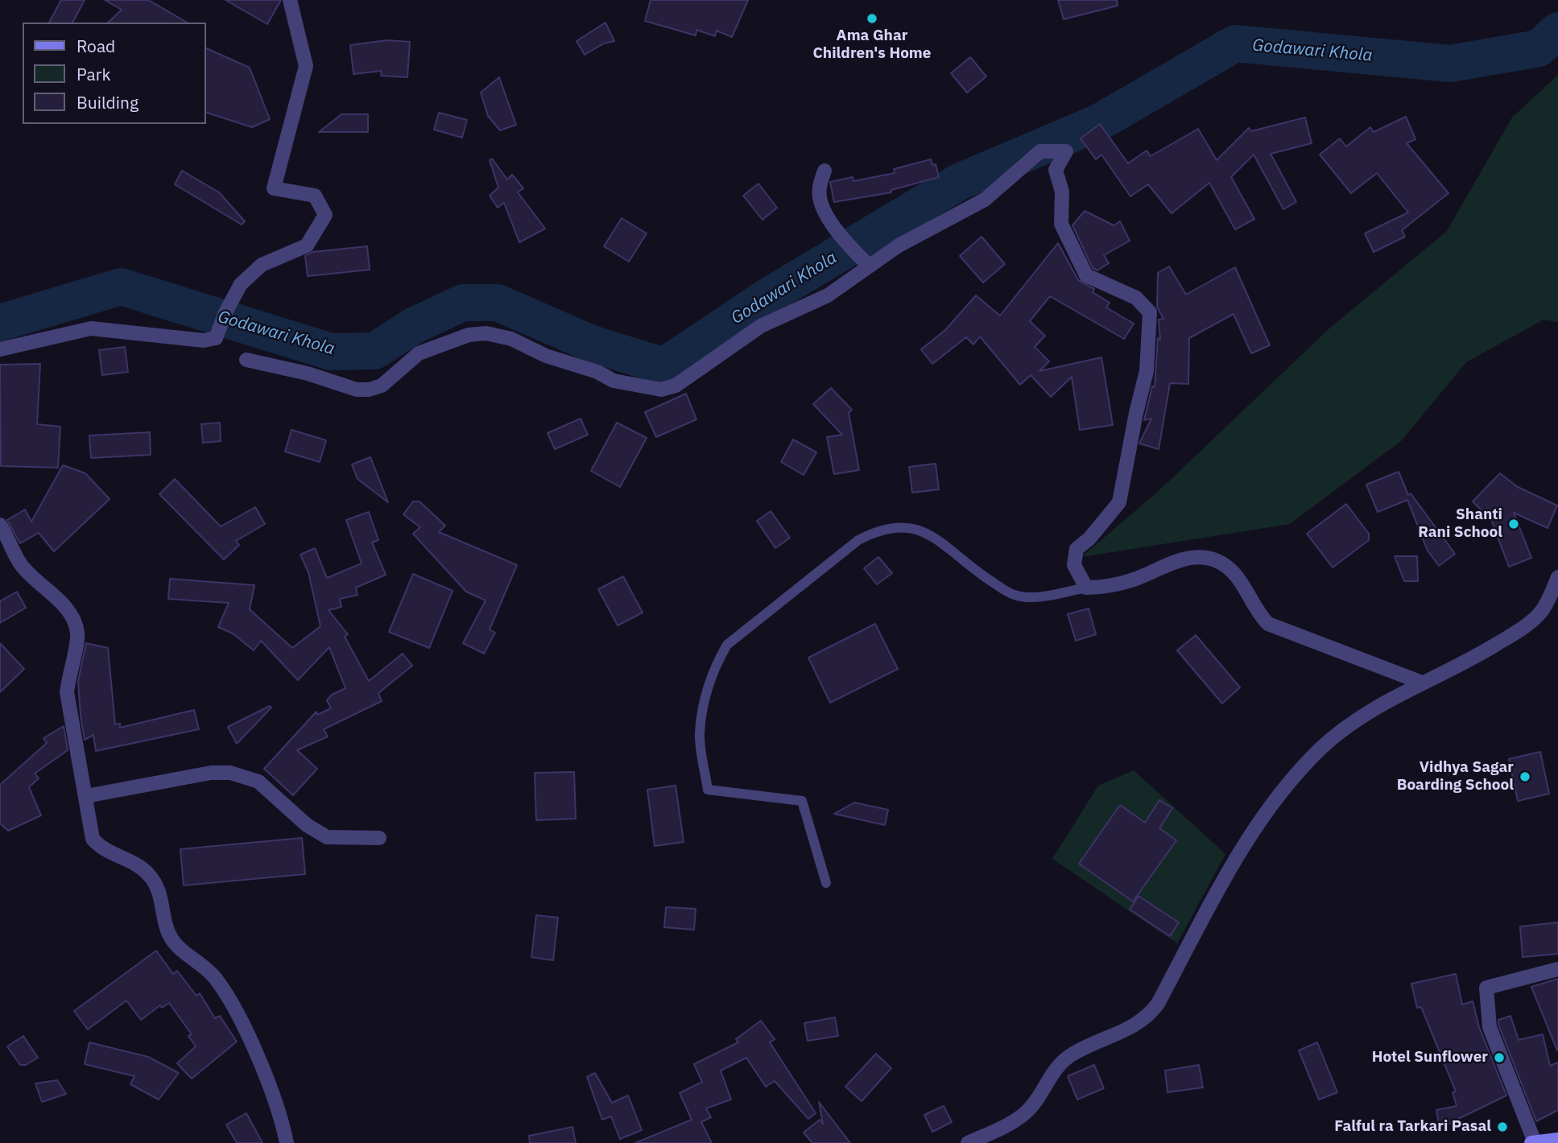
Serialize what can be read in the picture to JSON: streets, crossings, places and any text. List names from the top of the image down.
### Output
{
  "water": ["Godawari Khola"],
  "places": [
    "Ama Ghar Children's Home",
    "Shanti Rani School",
    "Vidhya Sagar Boarding School",
    "Hotel Sunflower",
    "Falful ra Tarkari Pasal"
  ],
  "legend": ["Road", "Park", "Building"]
}
